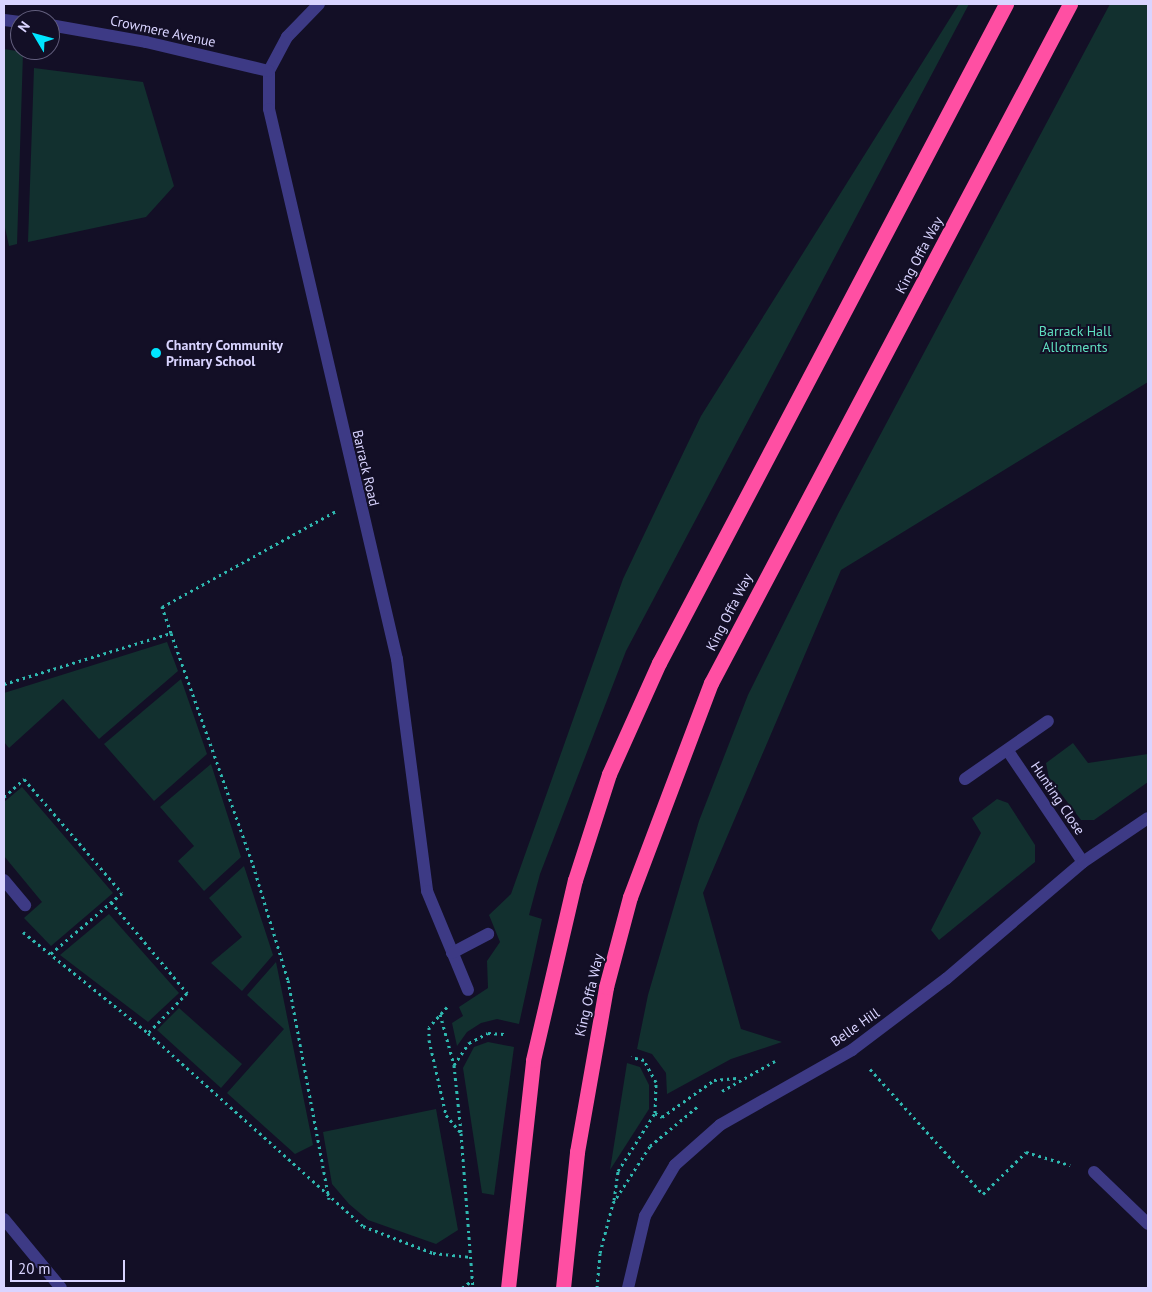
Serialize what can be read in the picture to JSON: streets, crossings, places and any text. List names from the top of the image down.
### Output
{
  "streets": {
    "highway": ["King Offa Way"],
    "street": [
      "Crowmere Avenue",
      "Barrack Road",
      "Hunting Close",
      "Belle Hill"
    ]
  },
  "crossings": [
    ["Crowmere Avenue", "Barrack Road"],
    ["Hunting Close", "Belle Hill"]
  ],
  "parks": ["Barrack Hall Allotments"],
  "places": ["Chantry Community Primary School"],
  "scale_bar": "20 m",
  "north": "top left"
}
